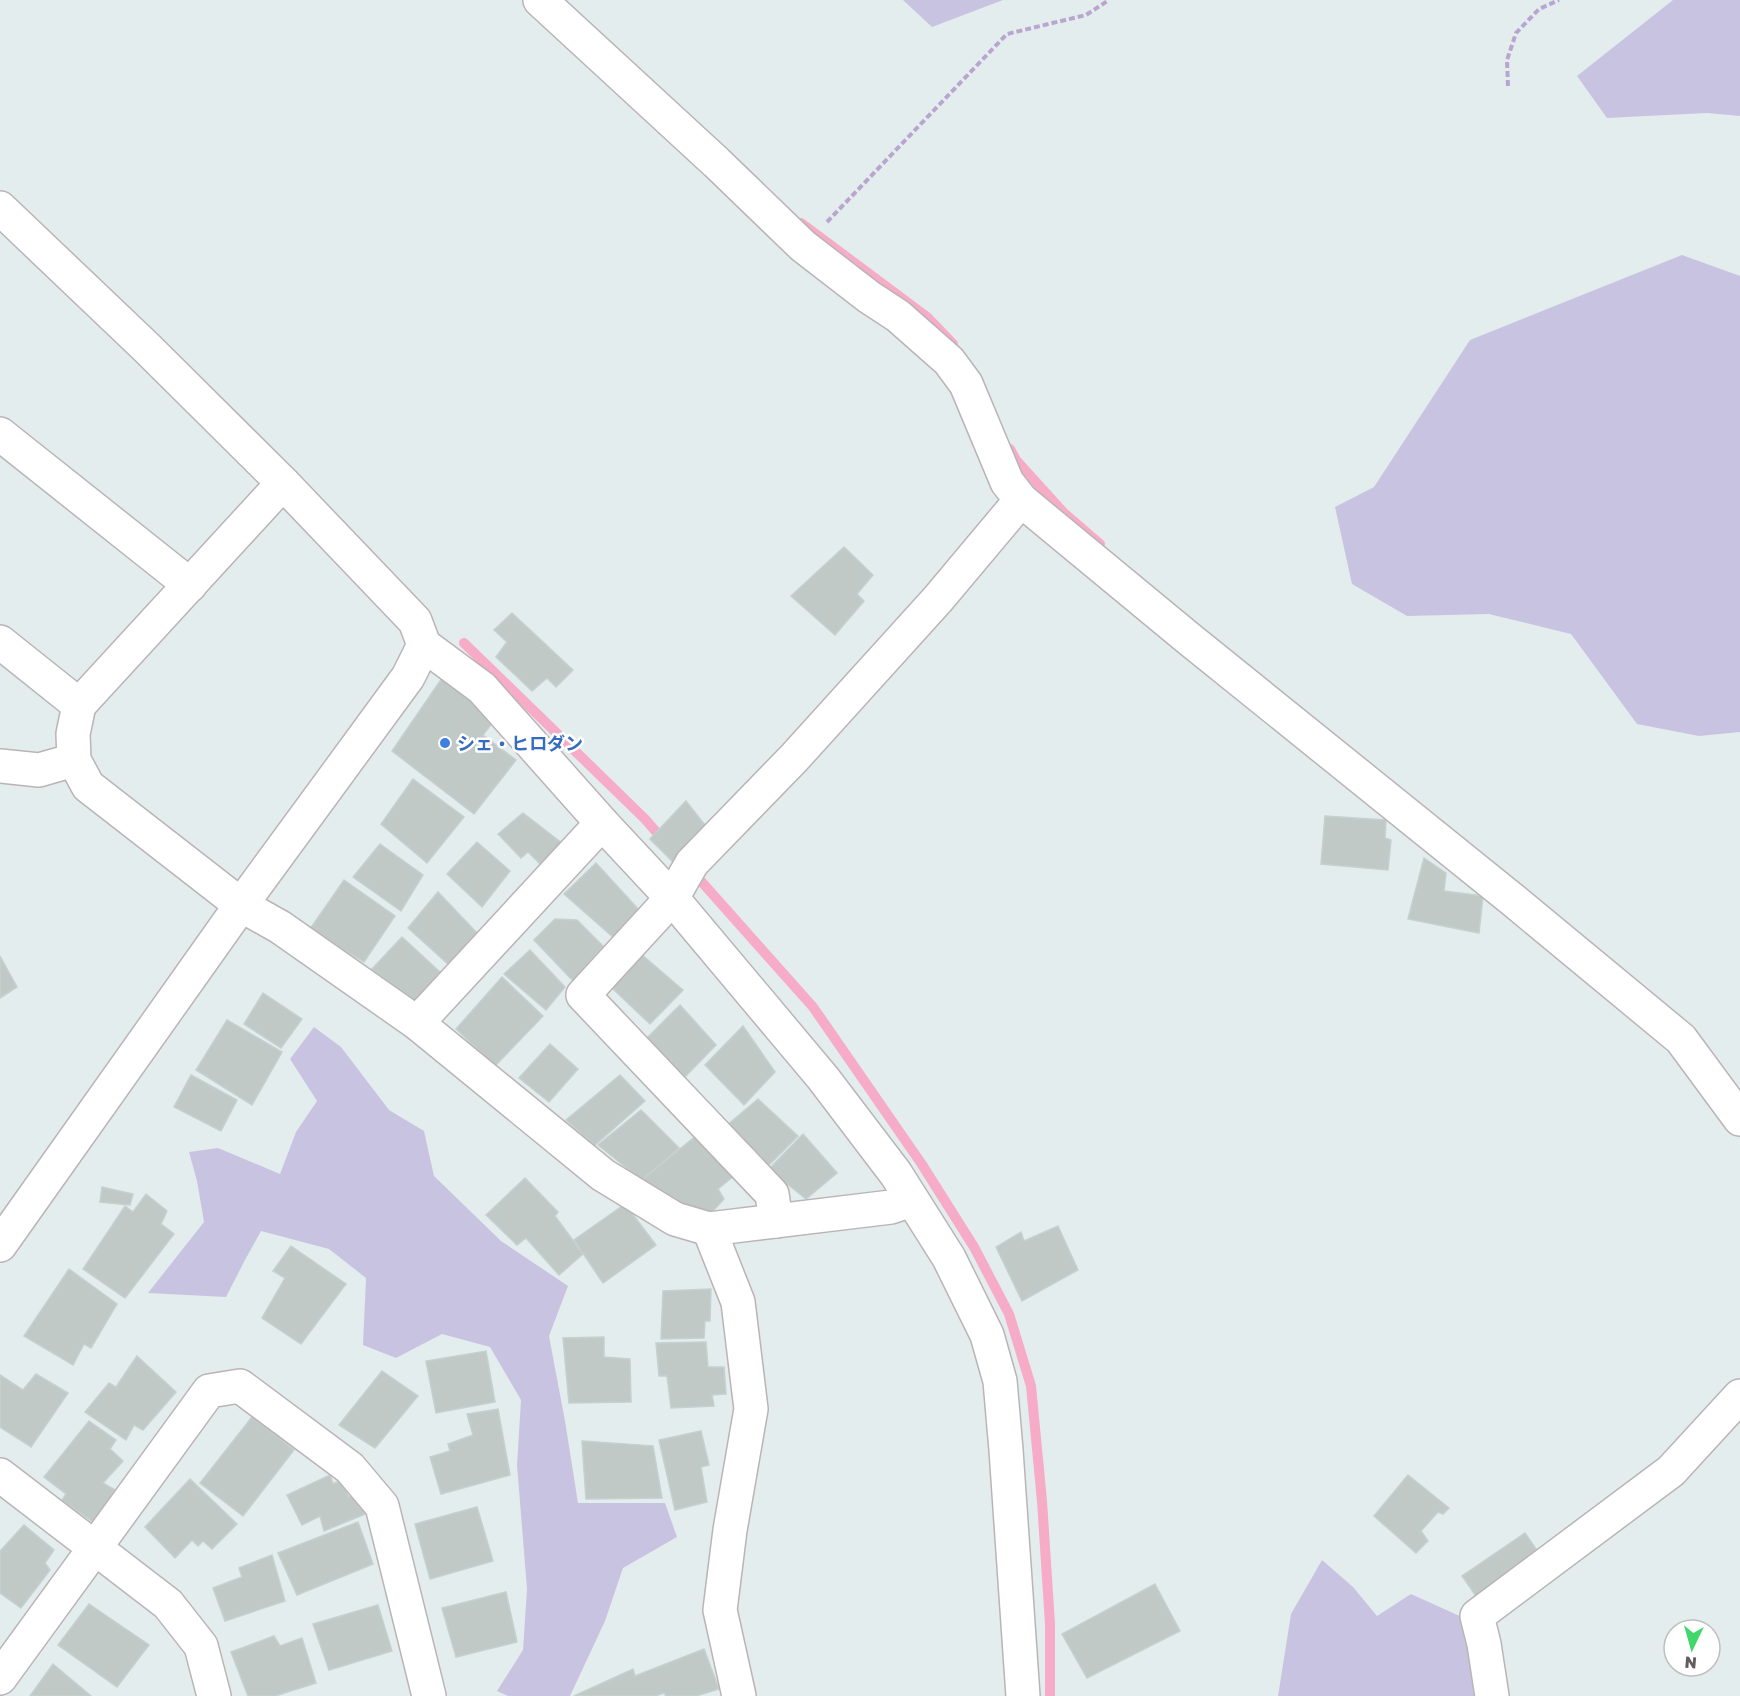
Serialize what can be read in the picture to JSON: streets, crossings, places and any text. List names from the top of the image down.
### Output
{
  "places": ["シェ・ヒロダン"],
  "north": "bottom"
}
